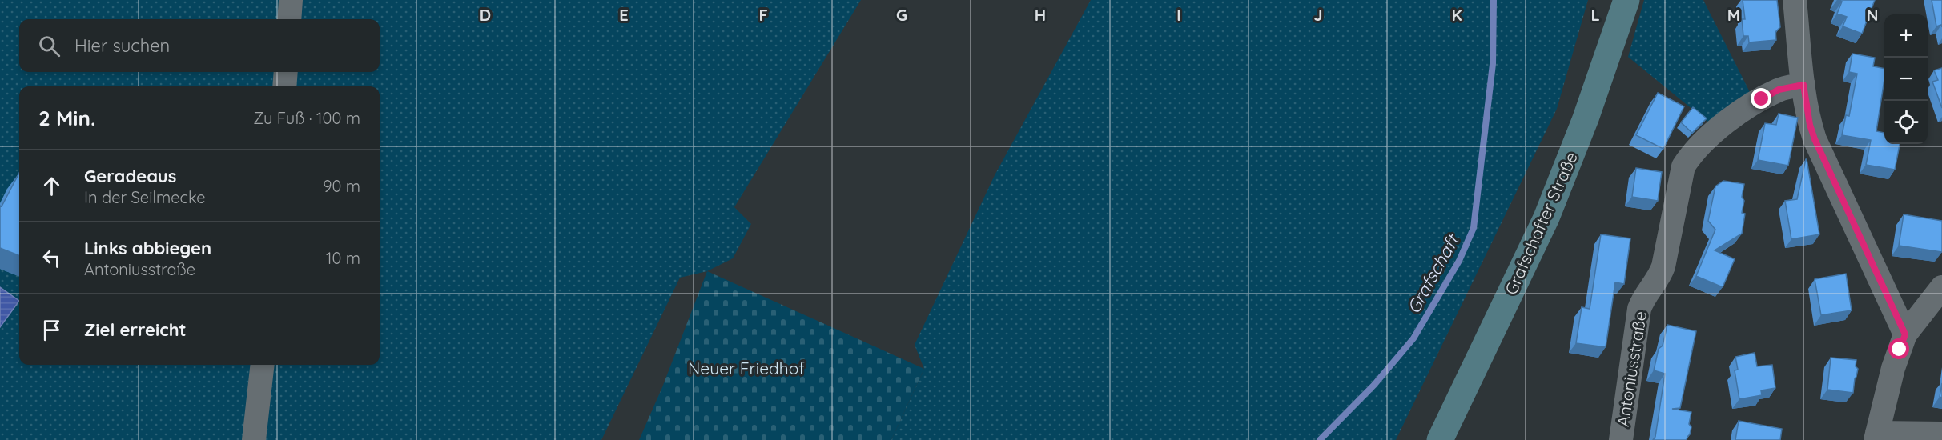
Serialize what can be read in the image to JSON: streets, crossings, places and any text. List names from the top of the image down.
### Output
{
  "streets": {
    "street": ["Grafschafter Straße", "Antoniusstraße"]
  },
  "water": ["Grafschaft"],
  "parks": ["Neuer Friedhof"],
  "page": {
    "map_buttons": ["+", "−"],
    "search": "Hier suchen",
    "heading": ["2 Min.", "Zu Fuß · 100 m"],
    "list": [
      ["Geradeaus", "In der Seilmecke", "90 m"],
      ["Links abbiegen", "Antoniusstraße", "10 m"],
      "Ziel erreicht"
    ]
  },
  "grid": {
    "columns": [
      "D",
      "E",
      "F",
      "G",
      "H",
      "I",
      "J",
      "K",
      "L",
      "M",
      "N"
    ]
  }
}
